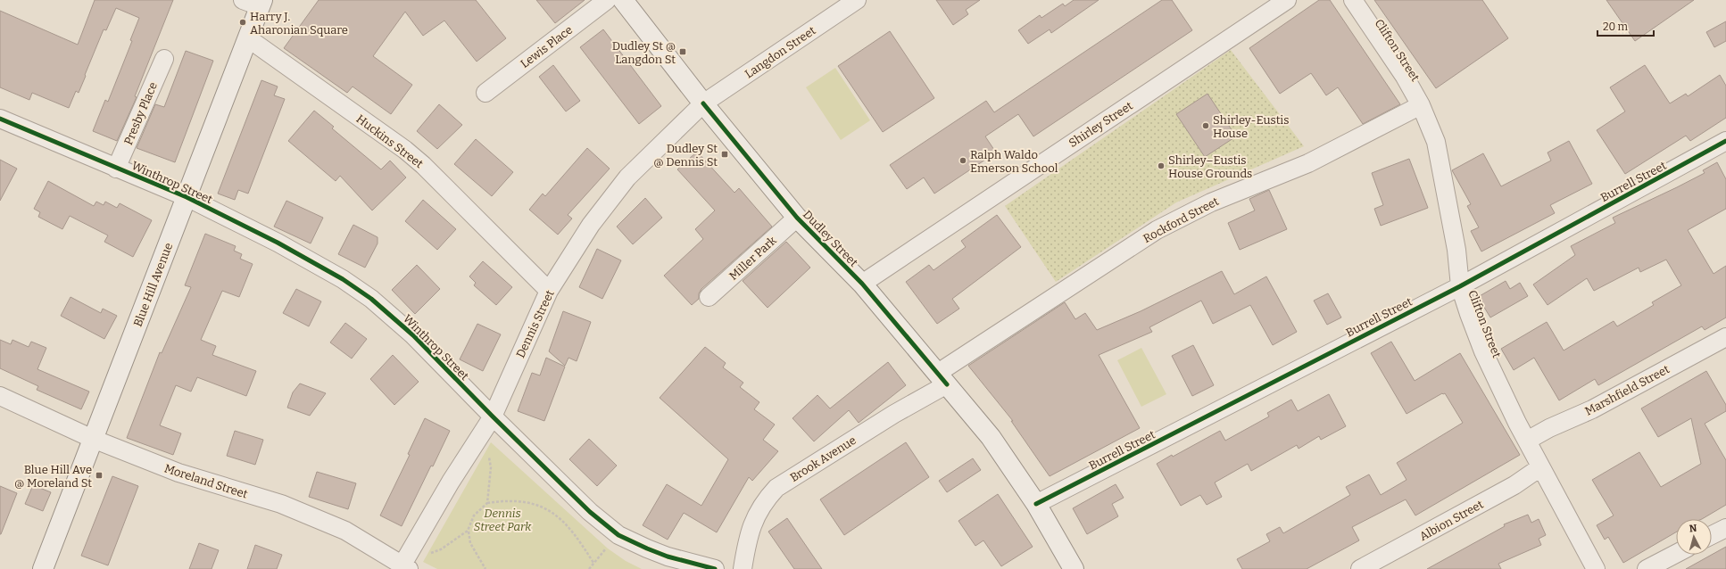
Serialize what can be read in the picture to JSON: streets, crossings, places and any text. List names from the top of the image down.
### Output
{
  "streets": {
    "main road": ["Dudley Street", "Blue Hill Avenue"],
    "street": [
      "Lewis Place",
      "Clifton Street",
      "Langdon Street",
      "Presby Place",
      "Shirley Street",
      "Huckins Street",
      "Burrell Street",
      "Winthrop Street",
      "Rockford Street",
      "Miller Park",
      "Dennis Street",
      "Marshfield Street",
      "Brook Avenue",
      "Moreland Street",
      "Albion Street"
    ]
  },
  "crossings": [
    ["Clifton Street", "Burrell Street"],
    ["Clifton Street", "Rockford Street"],
    ["Clifton Street", "Marshfield Street"],
    ["Clifton Street", "Albion Street"],
    ["Langdon Street", "Dudley Street"],
    ["Langdon Street", "Dennis Street"],
    ["Presby Place", "Winthrop Street"],
    ["Shirley Street", "Dudley Street"],
    ["Huckins Street", "Blue Hill Avenue"],
    ["Huckins Street", "Dennis Street"],
    ["Burrell Street", "Dudley Street"],
    ["Winthrop Street", "Blue Hill Avenue"],
    ["Winthrop Street", "Dennis Street"],
    ["Rockford Street", "Dudley Street"],
    ["Rockford Street", "Brook Avenue"],
    ["Dudley Street", "Miller Park"],
    ["Dudley Street", "Dennis Street"],
    ["Dudley Street", "Brook Avenue"],
    ["Blue Hill Avenue", "Moreland Street"],
    ["Dennis Street", "Moreland Street"]
  ],
  "parks": ["Dennis Street Park"],
  "places": {
    "other": [
      "Harry J. Aharonian Square",
      "Shirley-Eustis House",
      "Ralph Waldo Emerson School",
      "Shirley–Eustis House Grounds"
    ],
    "transit": ["Dudley St @ Langdon St", "Dudley St @ Dennis St", "Blue Hill Ave @ Moreland St"]
  },
  "scale_bar": "20 m",
  "north": "top"
}
